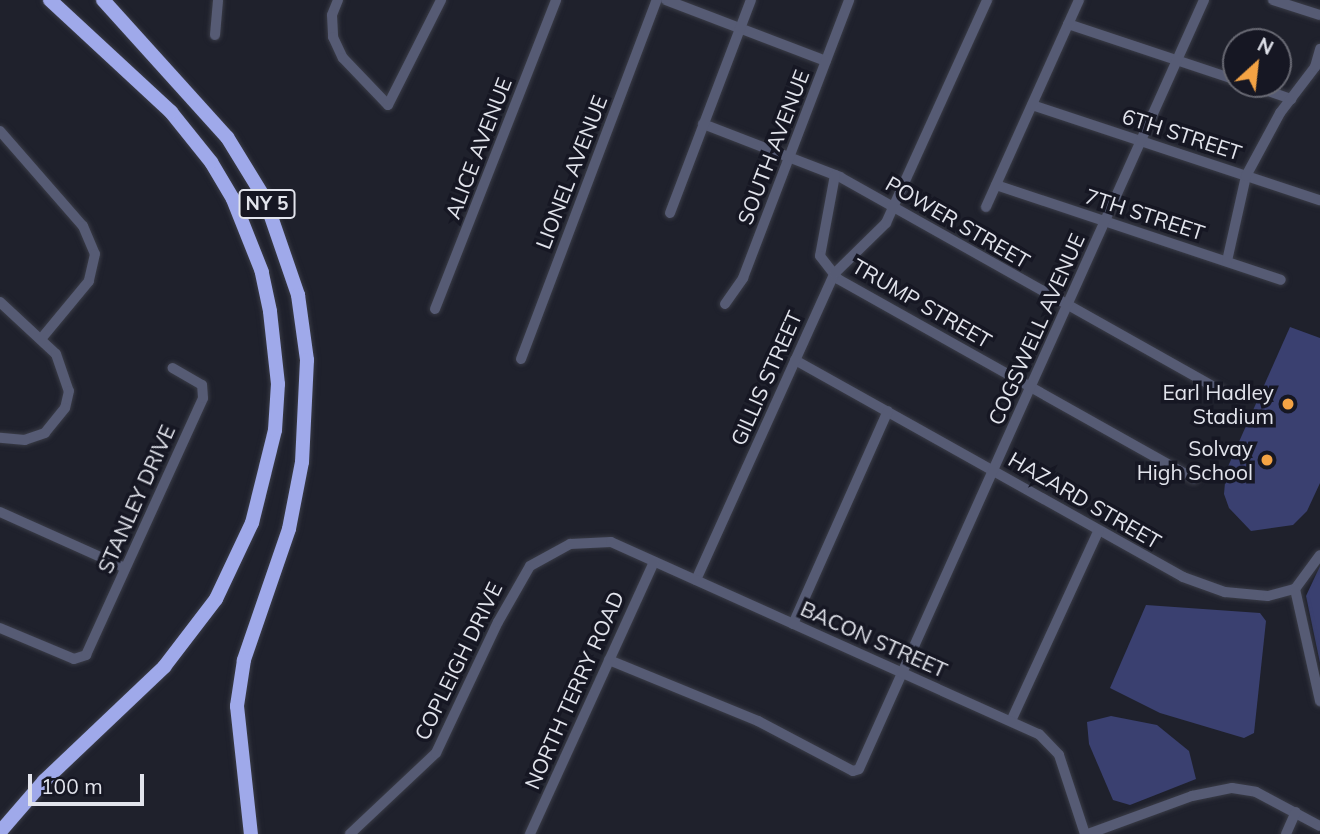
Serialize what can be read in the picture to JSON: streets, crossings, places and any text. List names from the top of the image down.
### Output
{
  "streets": {
    "highway": ["NY 5"],
    "street": [
      "6TH STREET",
      "SOUTH AVENUE",
      "ALICE AVENUE",
      "LIONEL AVENUE",
      "7TH STREET",
      "POWER STREET",
      "TRUMP STREET",
      "COGSWELL AVENUE",
      "GILLIS STREET",
      "STANLEY DRIVE",
      "HAZARD STREET",
      "BACON STREET",
      "COPLEIGH DRIVE",
      "NORTH TERRY ROAD"
    ]
  },
  "crossings": [
    ["6TH STREET", "COGSWELL AVENUE"],
    ["SOUTH AVENUE", "POWER STREET"],
    ["7TH STREET", "COGSWELL AVENUE"],
    ["POWER STREET", "TRUMP STREET"],
    ["POWER STREET", "COGSWELL AVENUE"],
    ["POWER STREET", "GILLIS STREET"],
    ["TRUMP STREET", "COGSWELL AVENUE"],
    ["TRUMP STREET", "GILLIS STREET"],
    ["COGSWELL AVENUE", "HAZARD STREET"],
    ["COGSWELL AVENUE", "BACON STREET"],
    ["COGSWELL AVENUE", "NORTH TERRY ROAD"],
    ["GILLIS STREET", "HAZARD STREET"],
    ["GILLIS STREET", "BACON STREET"],
    ["BACON STREET", "COPLEIGH DRIVE"],
    ["BACON STREET", "NORTH TERRY ROAD"],
    ["COPLEIGH DRIVE", "NORTH TERRY ROAD"]
  ],
  "places": ["Earl Hadley Stadium", "Solvay High School"],
  "scale_bar": "100 m",
  "north": "top right"
}
